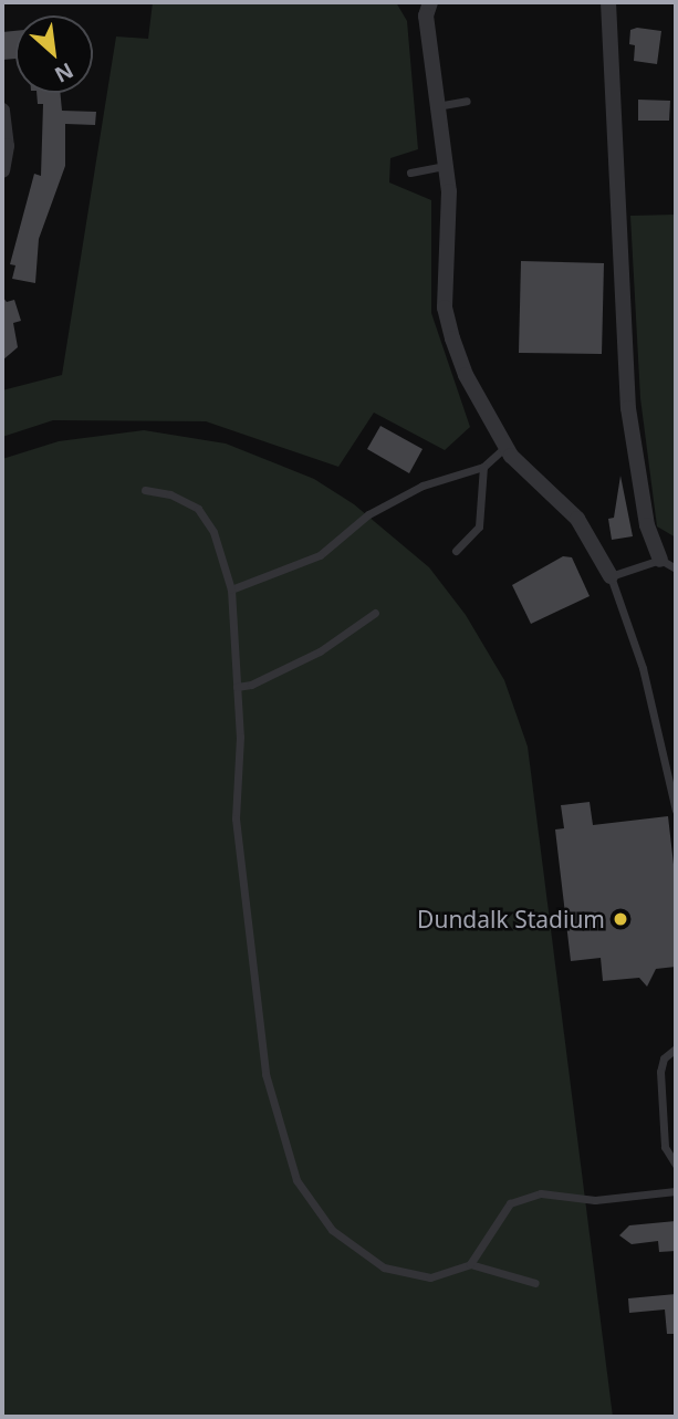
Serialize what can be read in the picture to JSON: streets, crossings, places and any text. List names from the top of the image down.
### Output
{
  "places": ["Dundalk Stadium"],
  "north": "bottom right"
}
